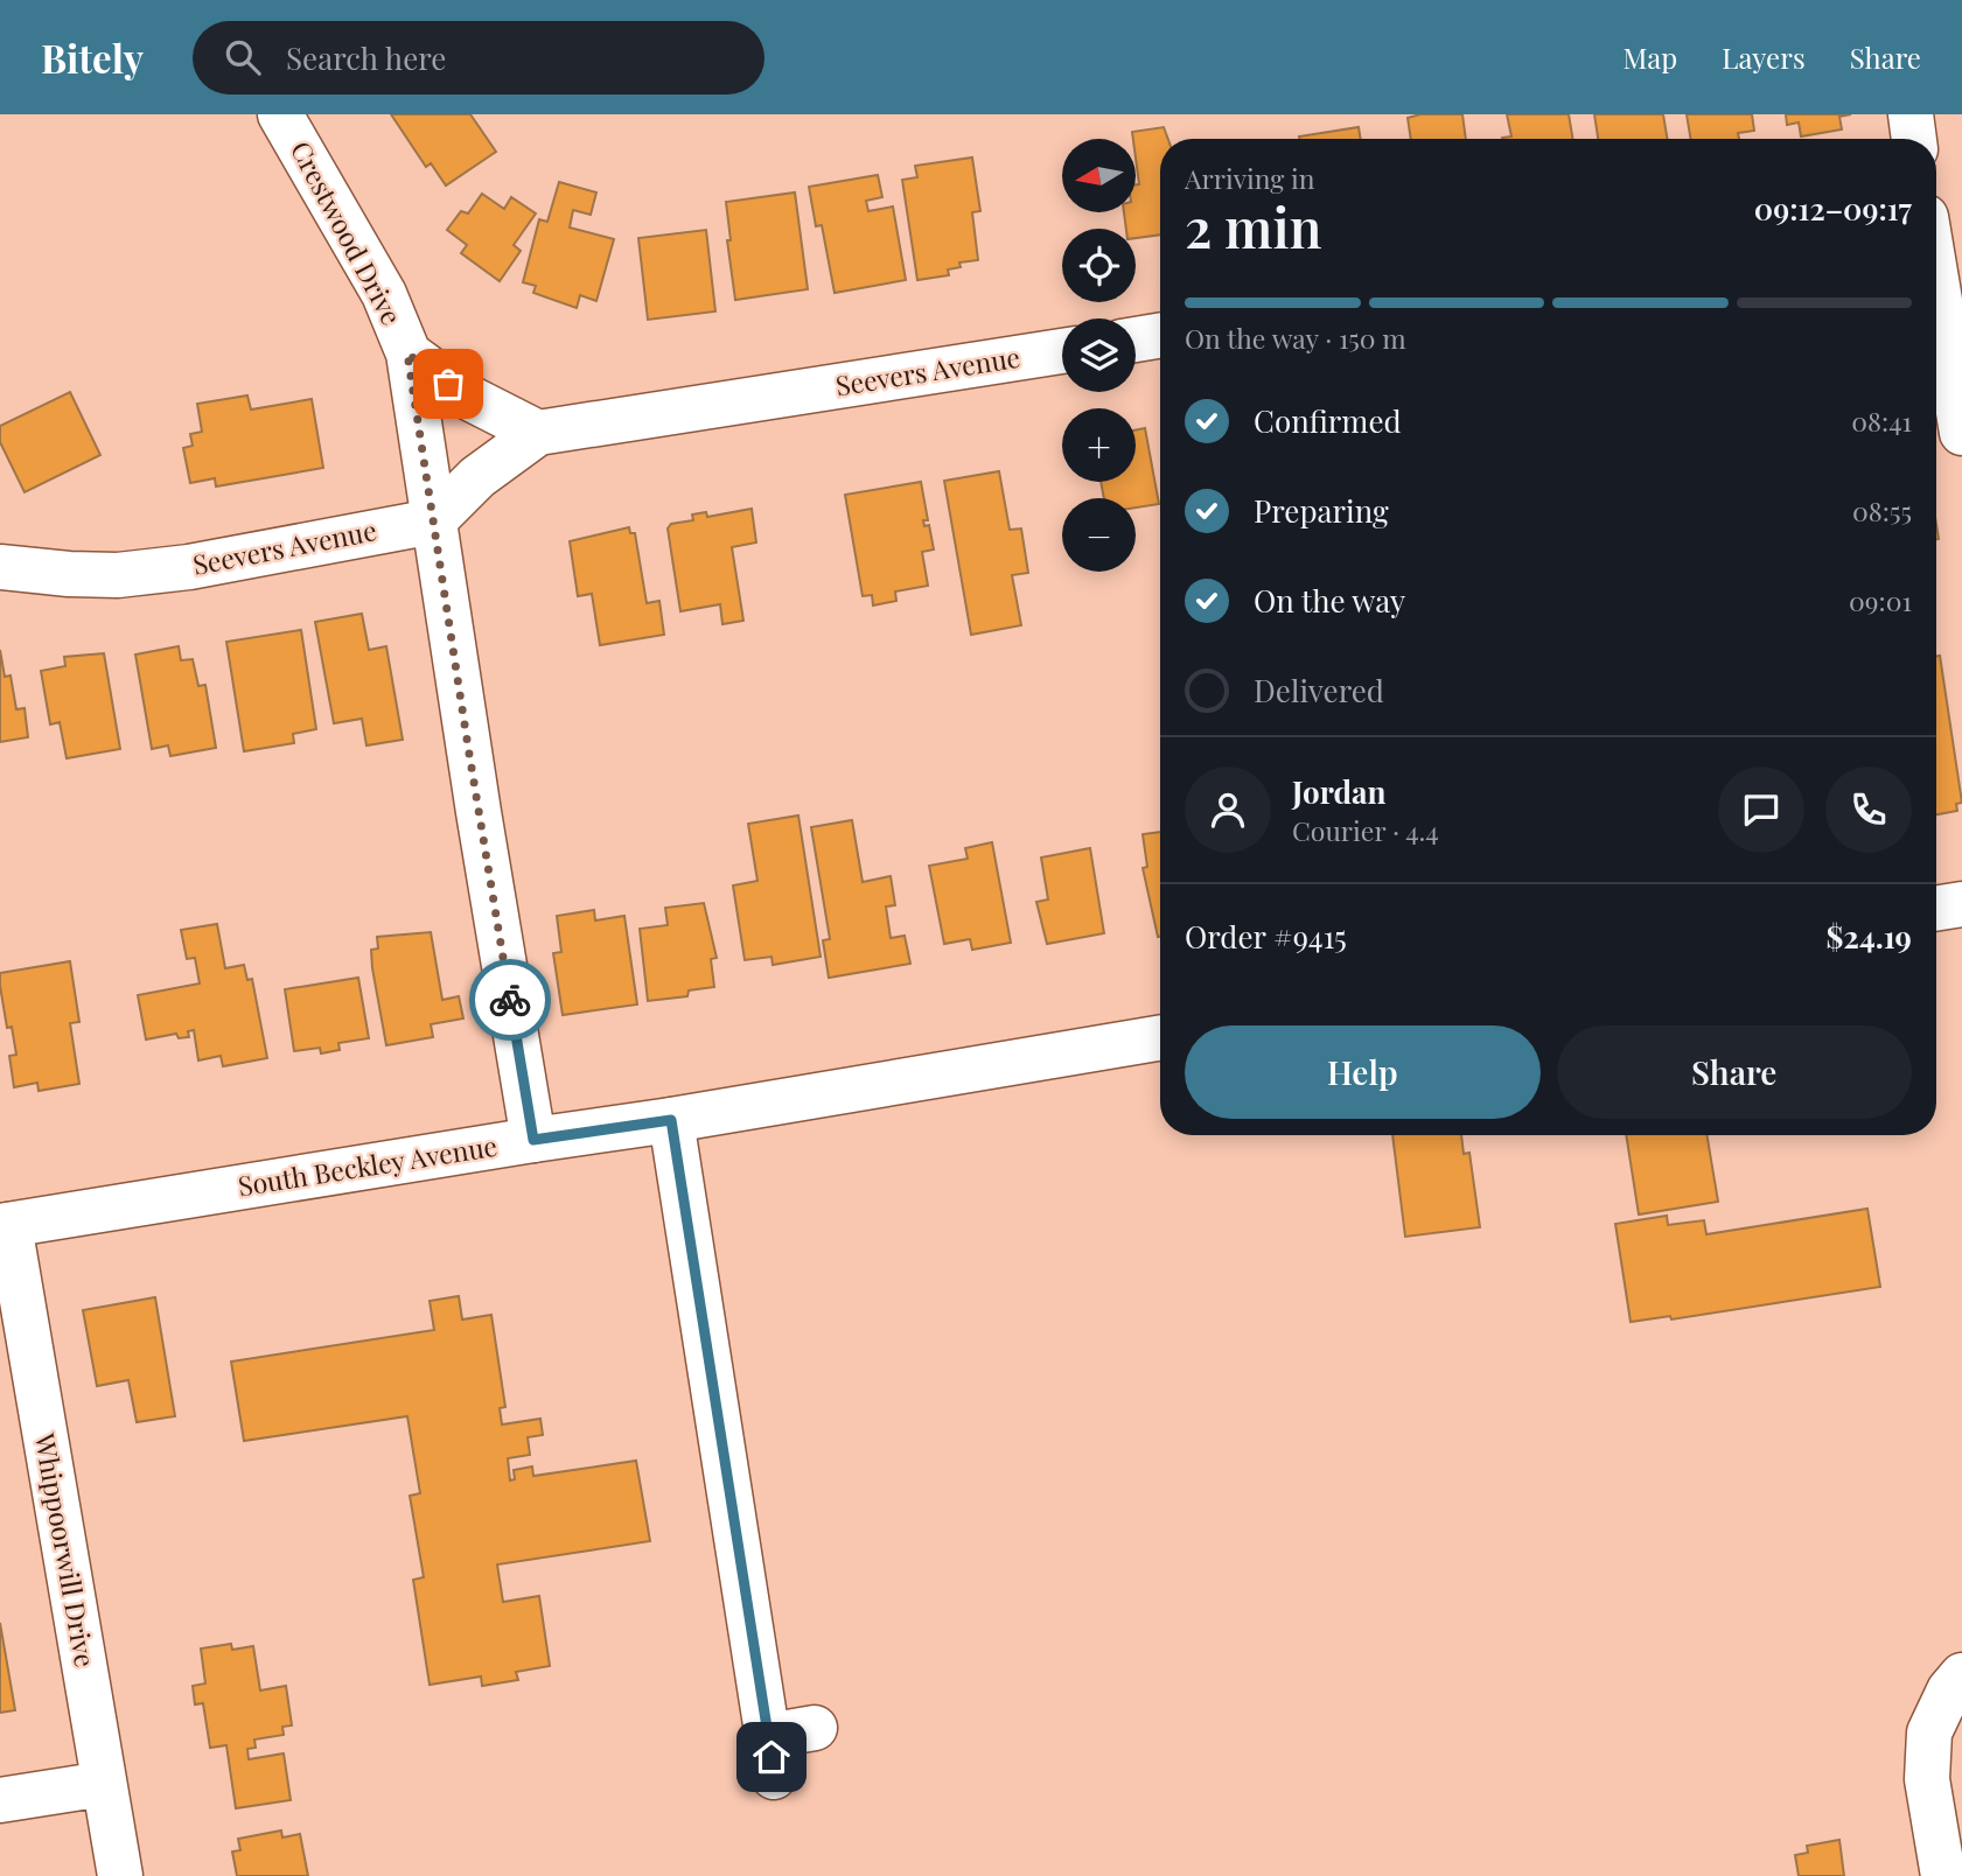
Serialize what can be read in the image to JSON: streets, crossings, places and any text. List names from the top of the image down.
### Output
{
  "streets": {
    "street": [
      "Crestwood Drive",
      "Seevers Avenue",
      "South Beckley Avenue",
      "Whippoorwill Drive"
    ]
  },
  "crossings": [
    ["Crestwood Drive", "Seevers Avenue"],
    ["Crestwood Drive", "South Beckley Avenue"],
    ["South Beckley Avenue", "Whippoorwill Drive"]
  ],
  "north": "left",
  "page": {
    "header": "Bitely",
    "search": "Search here",
    "nav": ["Map", "Layers", "Share"],
    "map_buttons": ["+", "−"],
    "heading": ["2 min", "Arriving in", "09:12–09:17"],
    "panel": [
      "Jordan",
      "Courier · 4.4",
      "Order #9415",
      "$24.19"
    ],
    "bar": "On the way · 150 m",
    "list": [
      ["Confirmed", "08:41"],
      ["Preparing", "08:55"],
      ["On the way", "09:01"],
      "Delivered"
    ],
    "buttons": ["Help", "Share"]
  }
}
